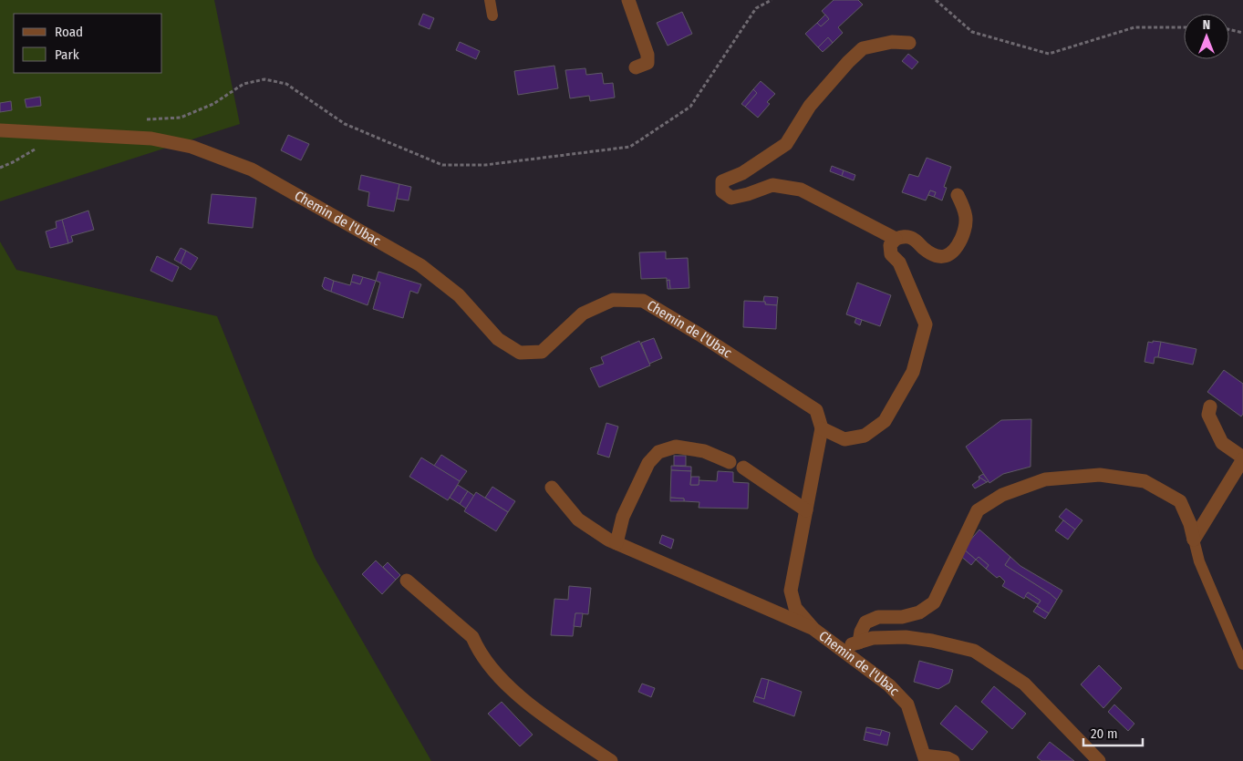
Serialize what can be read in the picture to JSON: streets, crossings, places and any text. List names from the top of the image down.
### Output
{
  "streets": {
    "street": ["Chemin de l'Ubac"]
  },
  "legend": ["Road", "Park"],
  "scale_bar": "20 m",
  "north": "top"
}
